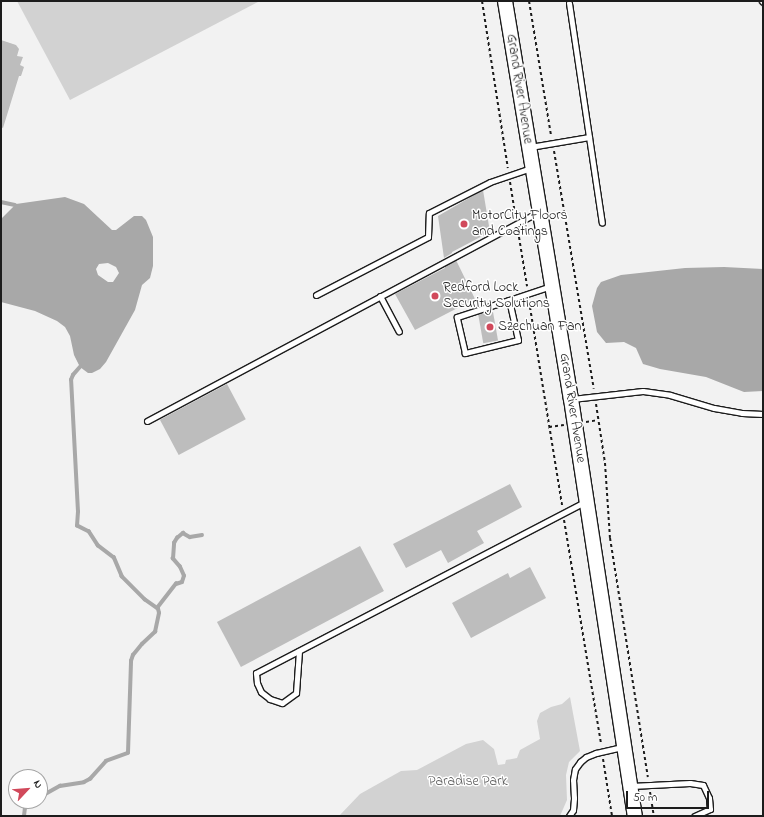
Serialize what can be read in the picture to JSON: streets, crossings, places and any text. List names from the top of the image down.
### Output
{
  "streets": {
    "main road": ["Grand River Avenue"]
  },
  "parks": ["Paradise Park"],
  "places": ["MotorCity Floors and Coatings", "Redford Lock Security Solutions", "Szechuan Fan"],
  "scale_bar": "50 m",
  "north": "top right"
}
